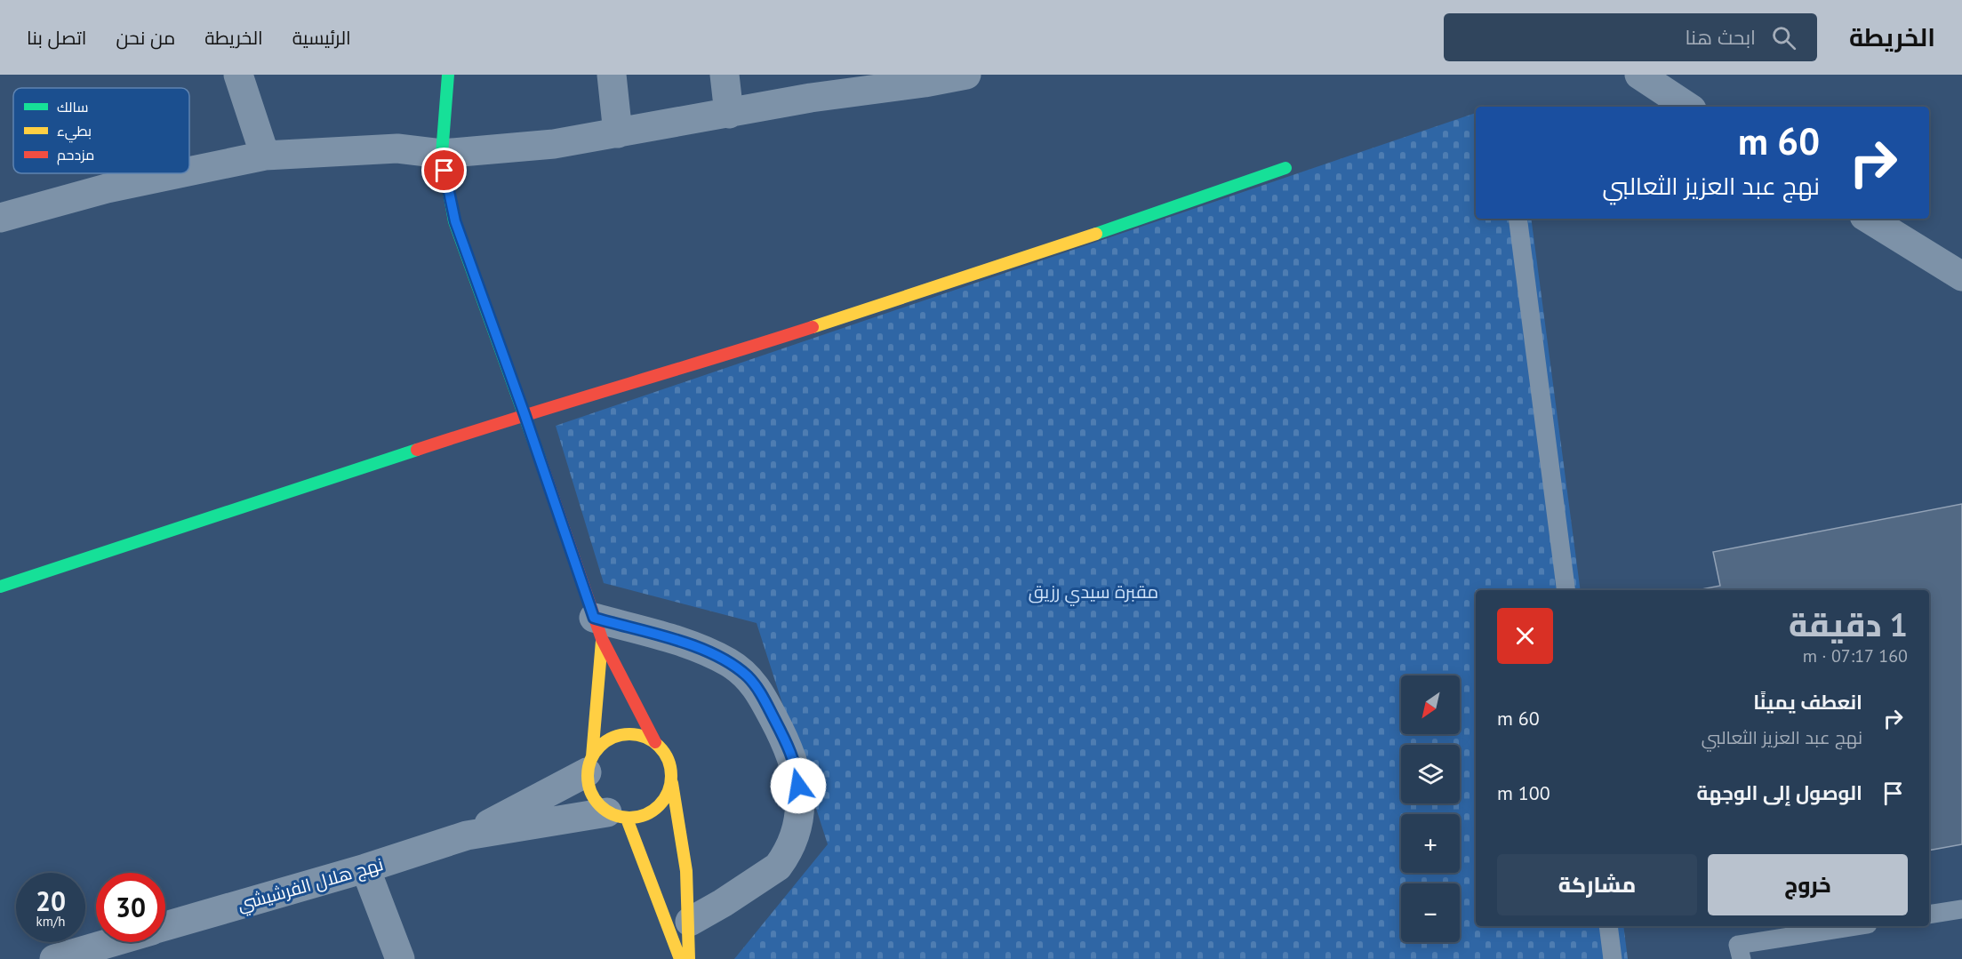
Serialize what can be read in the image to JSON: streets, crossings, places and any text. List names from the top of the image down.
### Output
{
  "streets": {
    "street": ["نهج هلال الفرشيشي"]
  },
  "parks": ["مقبرة سيدي رزيق"],
  "legend": ["سالك", "بطيء", "مزدحم"],
  "north": "bottom left",
  "page": {
    "header": "الخريطة",
    "search": "ابحث هنا",
    "nav": [
      "الرئيسية",
      "الخريطة",
      "من نحن",
      "اتصل بنا"
    ],
    "turn": ["60 m", "نهج عبد العزيز الثعالبي"],
    "heading": ["1 دقيقة", "160 m · 07:17"],
    "map_buttons": ["+", "−"],
    "list": [
      {
        "name": "انعطف يمينًا",
        "note": "نهج عبد العزيز الثعالبي",
        "value": "60 m"
      },
      {
        "name": "الوصول إلى الوجهة",
        "value": "100 m"
      }
    ],
    "buttons": ["خروج", "مشاركة"],
    "speed": "20 km/h",
    "limit": "30"
  }
}
